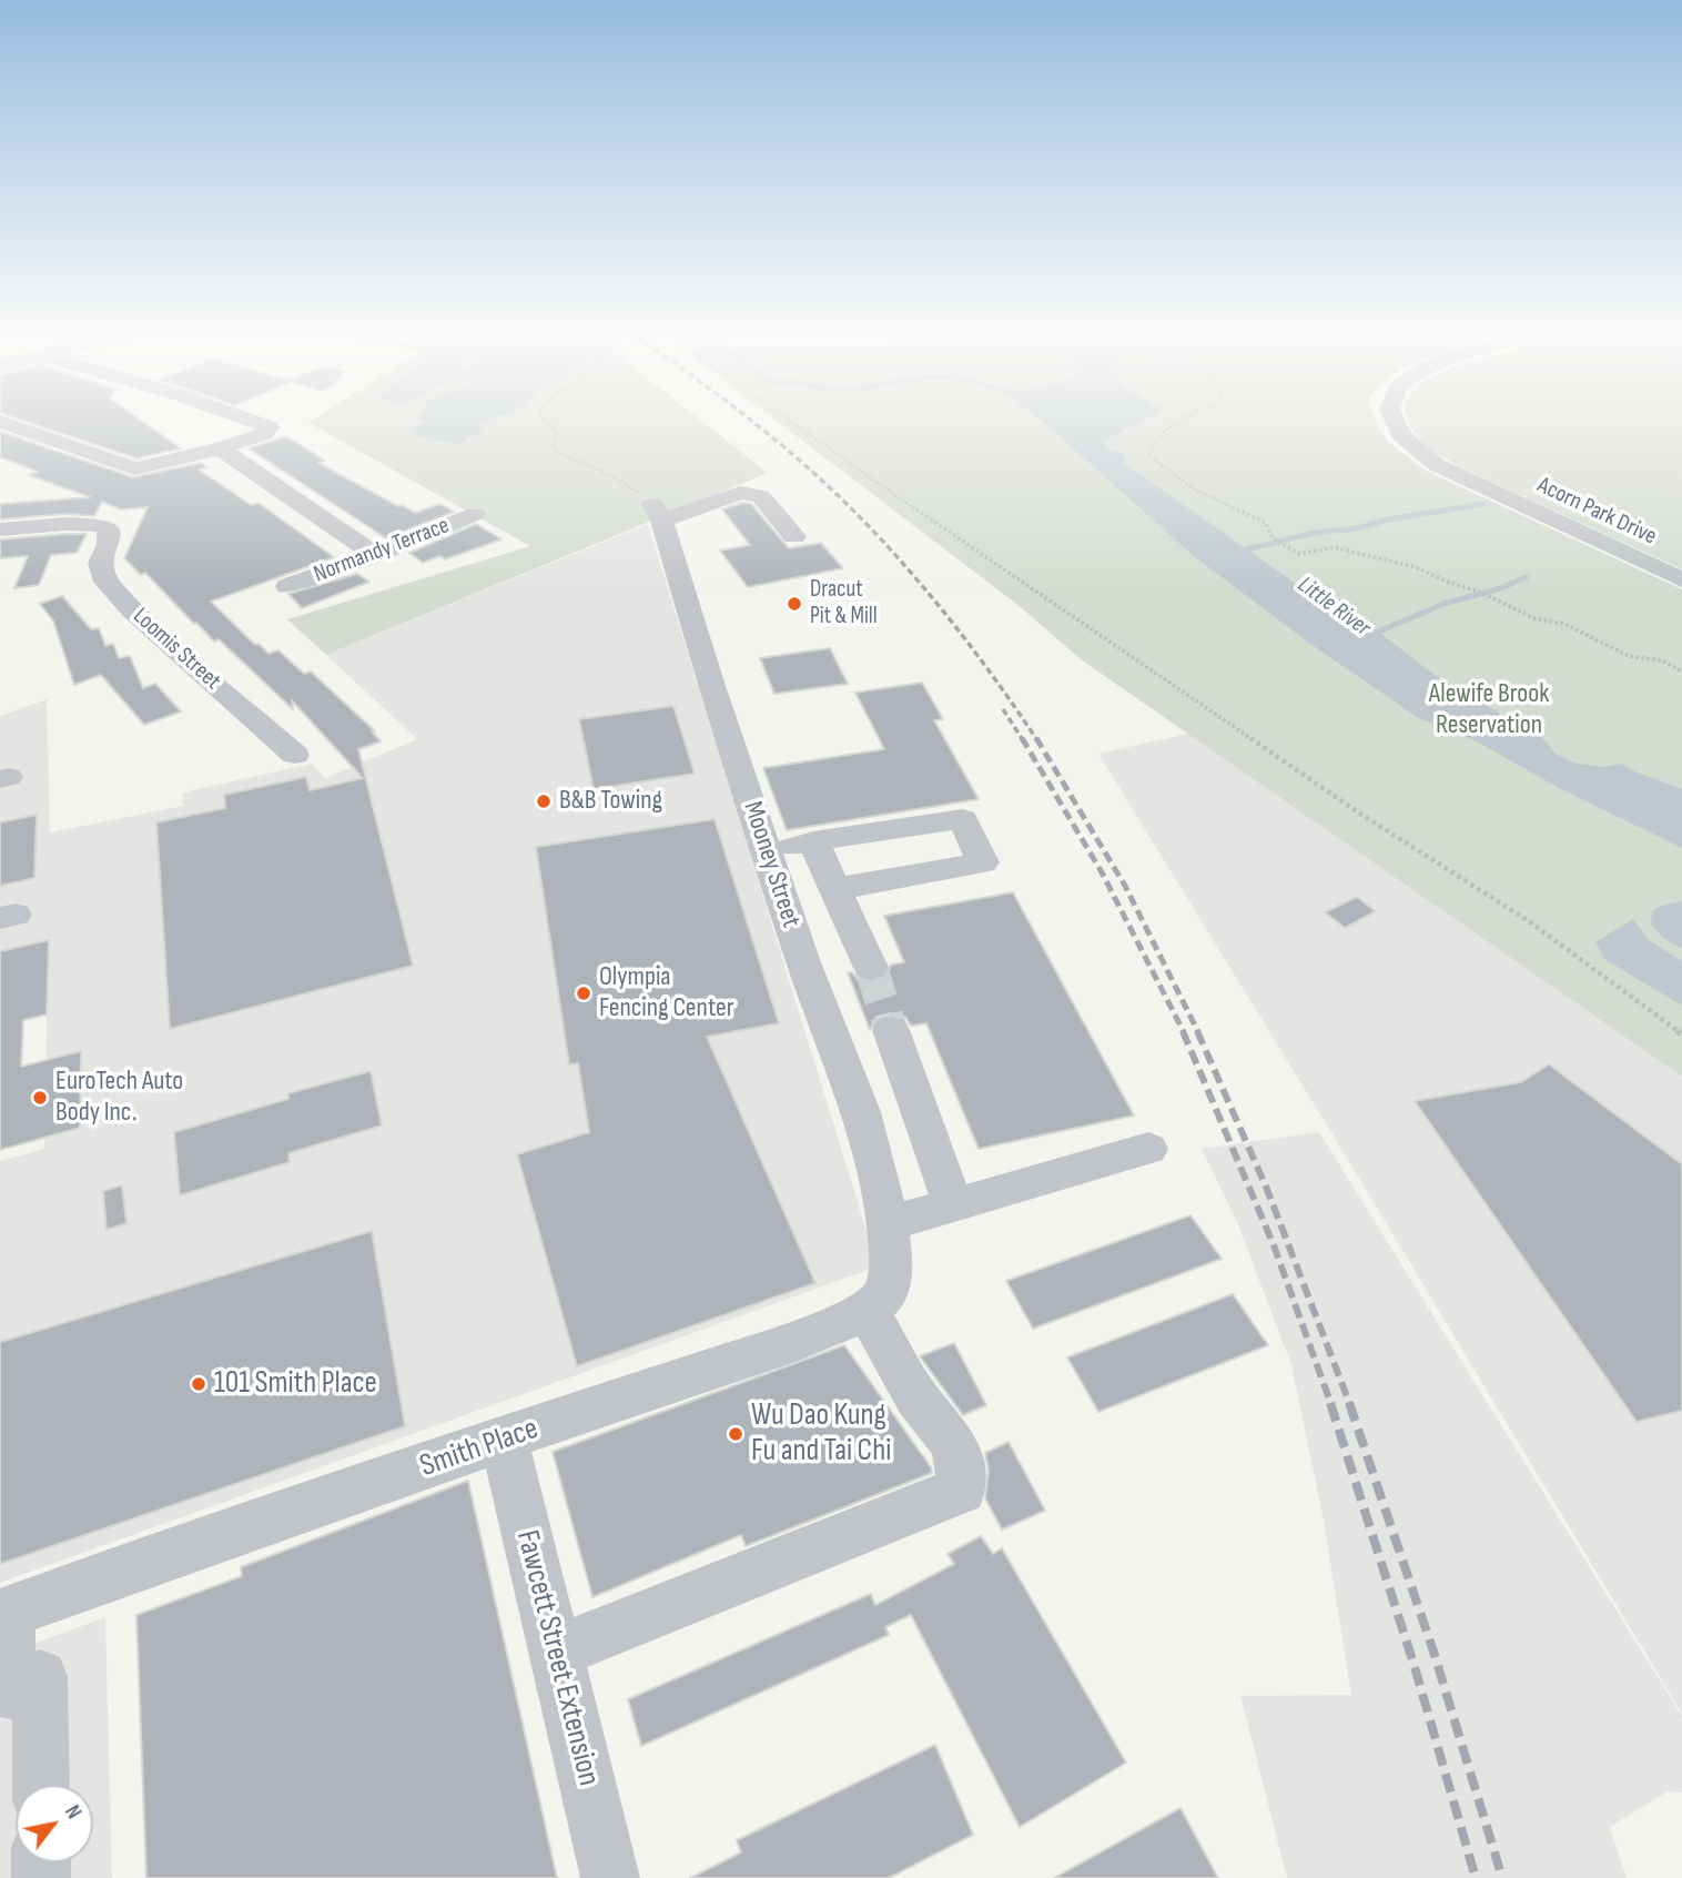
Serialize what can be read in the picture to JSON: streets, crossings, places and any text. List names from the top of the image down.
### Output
{
  "streets": {
    "street": [
      "Acorn Park Drive",
      "Normandy Terrace",
      "Loomis Street",
      "Mooney Street",
      "Smith Place",
      "Fawcett Street Extension"
    ]
  },
  "crossings": [
    ["Smith Place", "Fawcett Street Extension"]
  ],
  "water": ["Little River"],
  "parks": ["Alewife Brook Reservation"],
  "places": [
    "Dracut Pit & Mill",
    "B&B Towing",
    "Olympia Fencing Center",
    "EuroTech Auto Body Inc.",
    "101 Smith Place",
    "Wu Dao Kung Fu and Tai Chi"
  ],
  "north": "top right"
}
